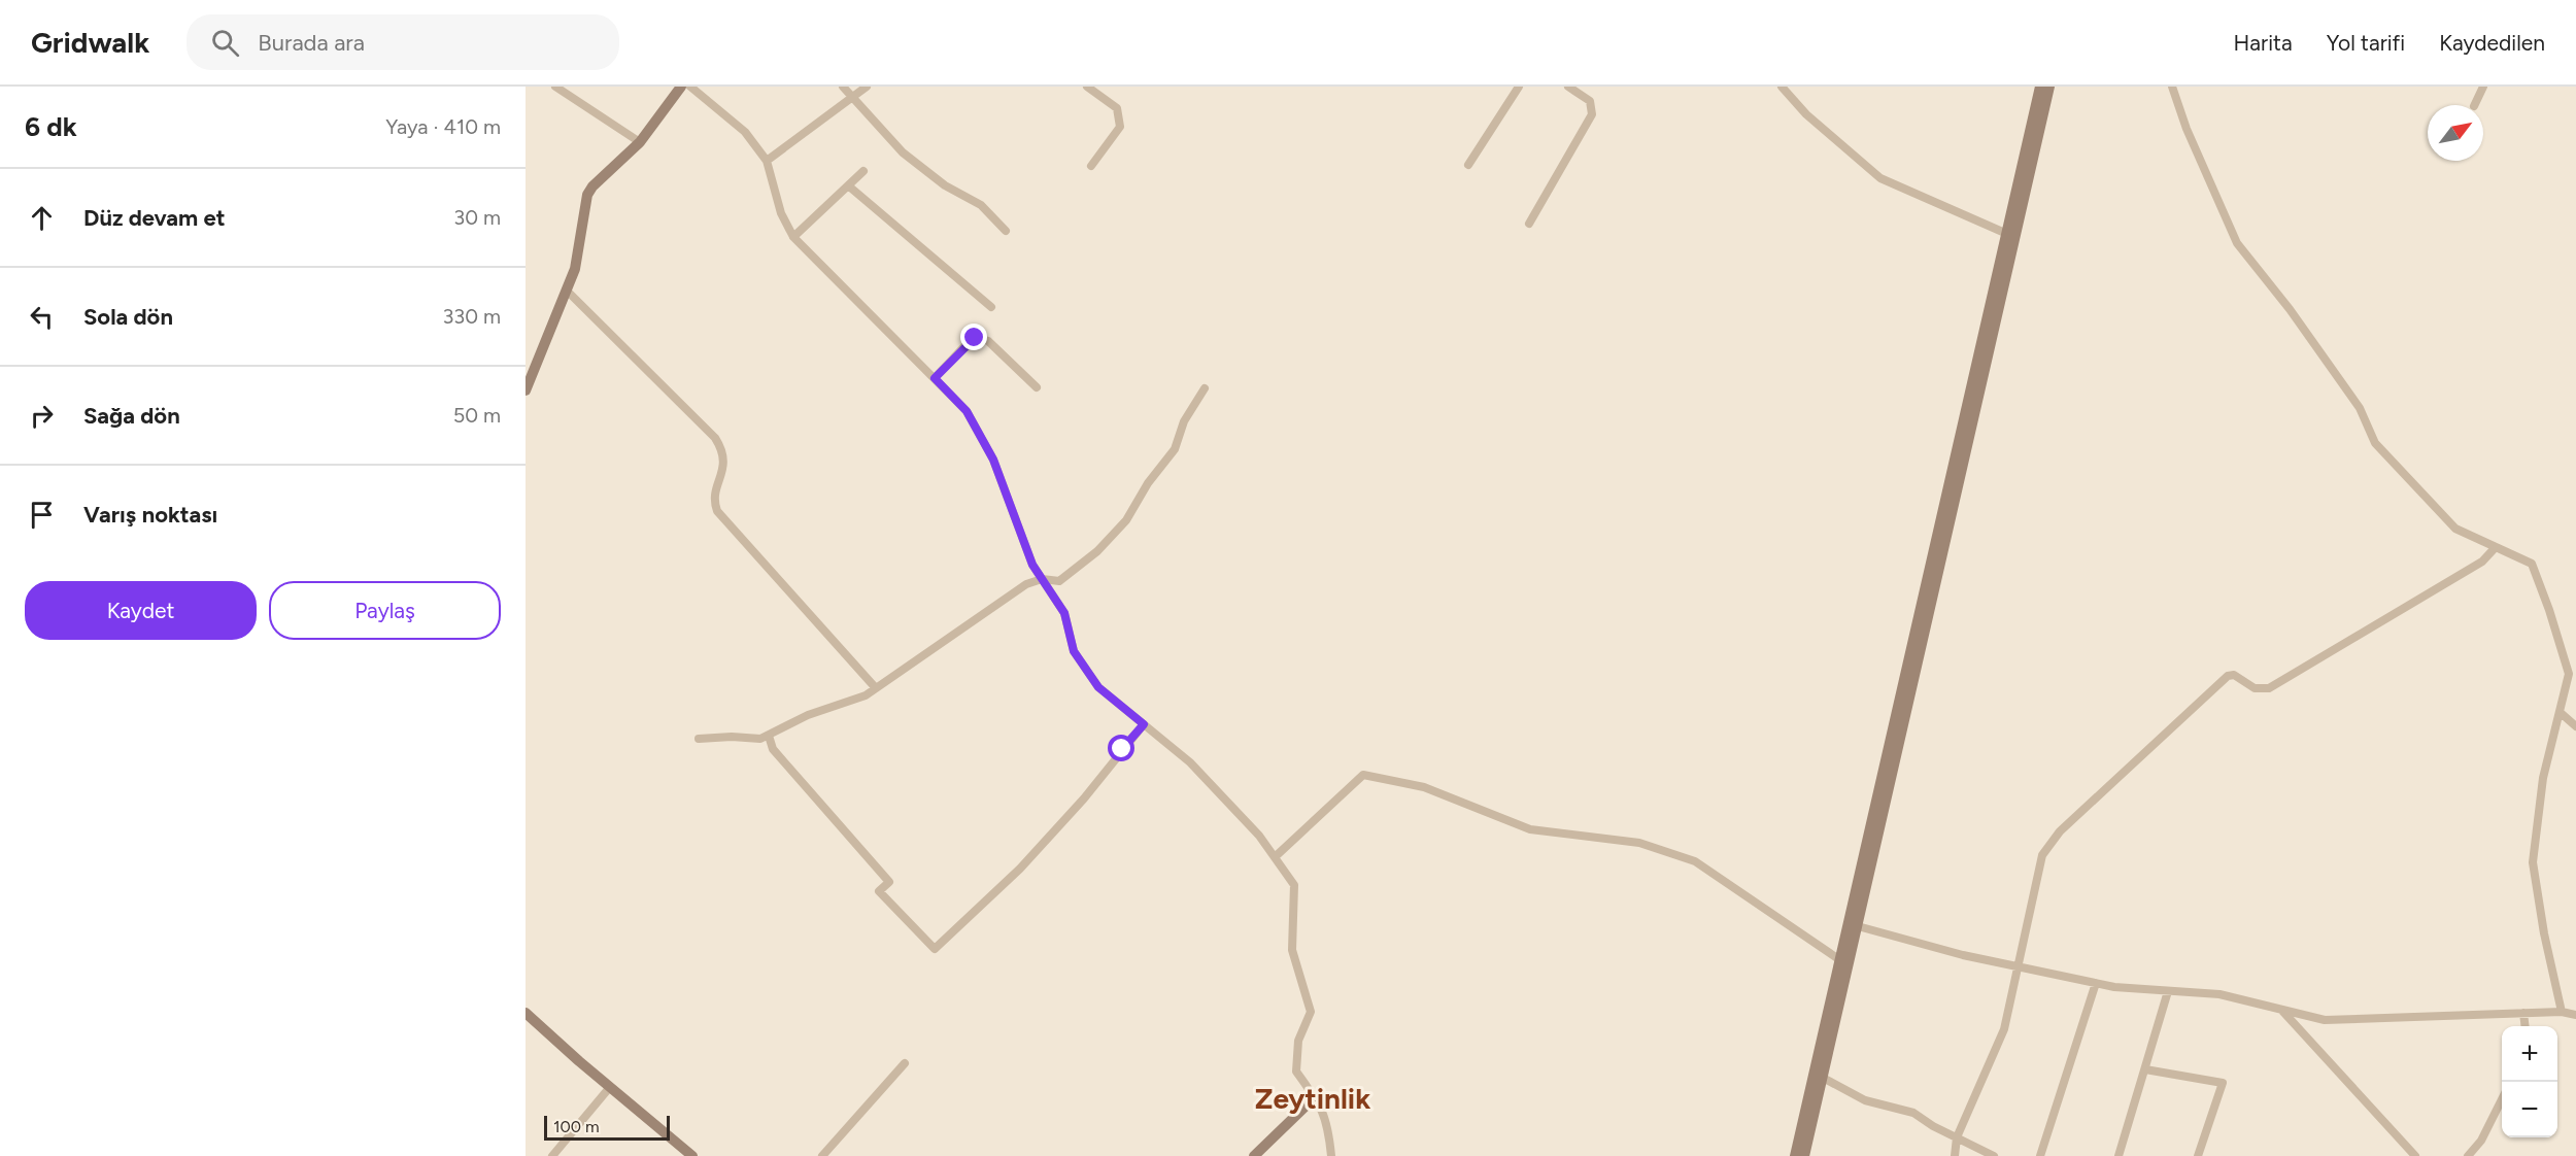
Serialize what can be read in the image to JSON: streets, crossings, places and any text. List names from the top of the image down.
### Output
{
  "districts": ["Zeytinlik"],
  "scale_bar": "100 m",
  "north": "top right",
  "page": {
    "header": "Gridwalk",
    "search": "Burada ara",
    "nav": ["Harita", "Yol tarifi", "Kaydedilen"],
    "heading": ["6 dk", "Yaya · 410 m"],
    "list": [
      ["Düz devam et", "30 m"],
      ["Sola dön", "330 m"],
      ["Sağa dön", "50 m"],
      "Varış noktası"
    ],
    "buttons": ["Kaydet", "Paylaş"],
    "map_buttons": ["+", "−"],
    "scale": "100 m"
  }
}
